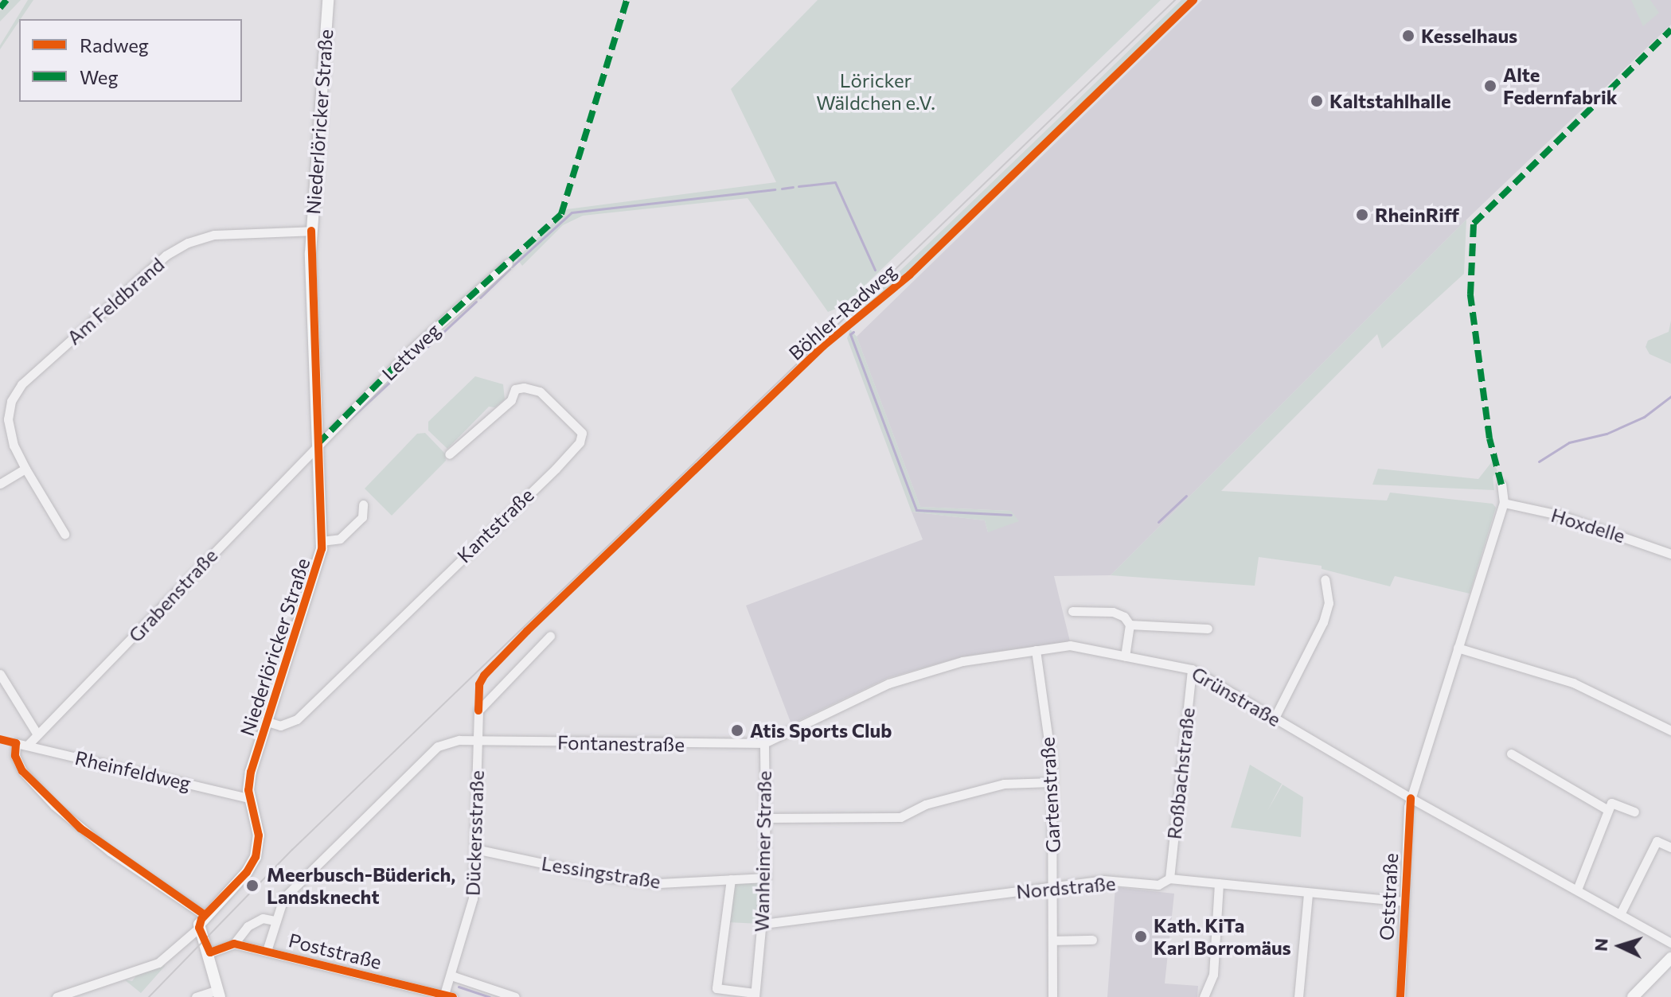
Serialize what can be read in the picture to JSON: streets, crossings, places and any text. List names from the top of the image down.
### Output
{
  "streets": {
    "main road": ["Niederlöricker Straße"],
    "street": [
      "Am Feldbrand",
      "Lettweg",
      "Kantstraße",
      "Hoxdelle",
      "Grabenstraße",
      "Grünstraße",
      "Fontanestraße",
      "Rheinfeldweg",
      "Roßbachstraße",
      "Gartenstraße",
      "Dückersstraße",
      "Wanheimer Straße",
      "Lessingstraße",
      "Nordstraße",
      "Oststraße",
      "Poststraße"
    ],
    "cycle path": ["Böhler-Radweg"]
  },
  "crossings": [
    ["Niederlöricker Straße", "Am Feldbrand"],
    ["Niederlöricker Straße", "Lettweg"],
    ["Niederlöricker Straße", "Kantstraße"],
    ["Niederlöricker Straße", "Grabenstraße"],
    ["Niederlöricker Straße", "Rheinfeldweg"],
    ["Lettweg", "Grabenstraße"],
    ["Hoxdelle", "Oststraße"],
    ["Grabenstraße", "Rheinfeldweg"],
    ["Grünstraße", "Fontanestraße"],
    ["Grünstraße", "Roßbachstraße"],
    ["Grünstraße", "Gartenstraße"],
    ["Grünstraße", "Wanheimer Straße"],
    ["Grünstraße", "Oststraße"],
    ["Fontanestraße", "Dückersstraße"],
    ["Fontanestraße", "Wanheimer Straße"],
    ["Fontanestraße", "Poststraße"],
    ["Roßbachstraße", "Nordstraße"],
    ["Gartenstraße", "Nordstraße"],
    ["Dückersstraße", "Lessingstraße"],
    ["Dückersstraße", "Poststraße"],
    ["Wanheimer Straße", "Lessingstraße"],
    ["Wanheimer Straße", "Nordstraße"],
    ["Nordstraße", "Oststraße"]
  ],
  "parks": ["Löricker Wäldchen e.V."],
  "places": [
    "Kesselhaus",
    "Alte Federnfabrik",
    "Kaltstahlhalle",
    "RheinRiff",
    "Atis Sports Club",
    "Meerbusch-Büderich, Landsknecht",
    "Kath. KiTa Karl Borromäus"
  ],
  "legend": ["Radweg", "Weg"],
  "north": "left"
}
